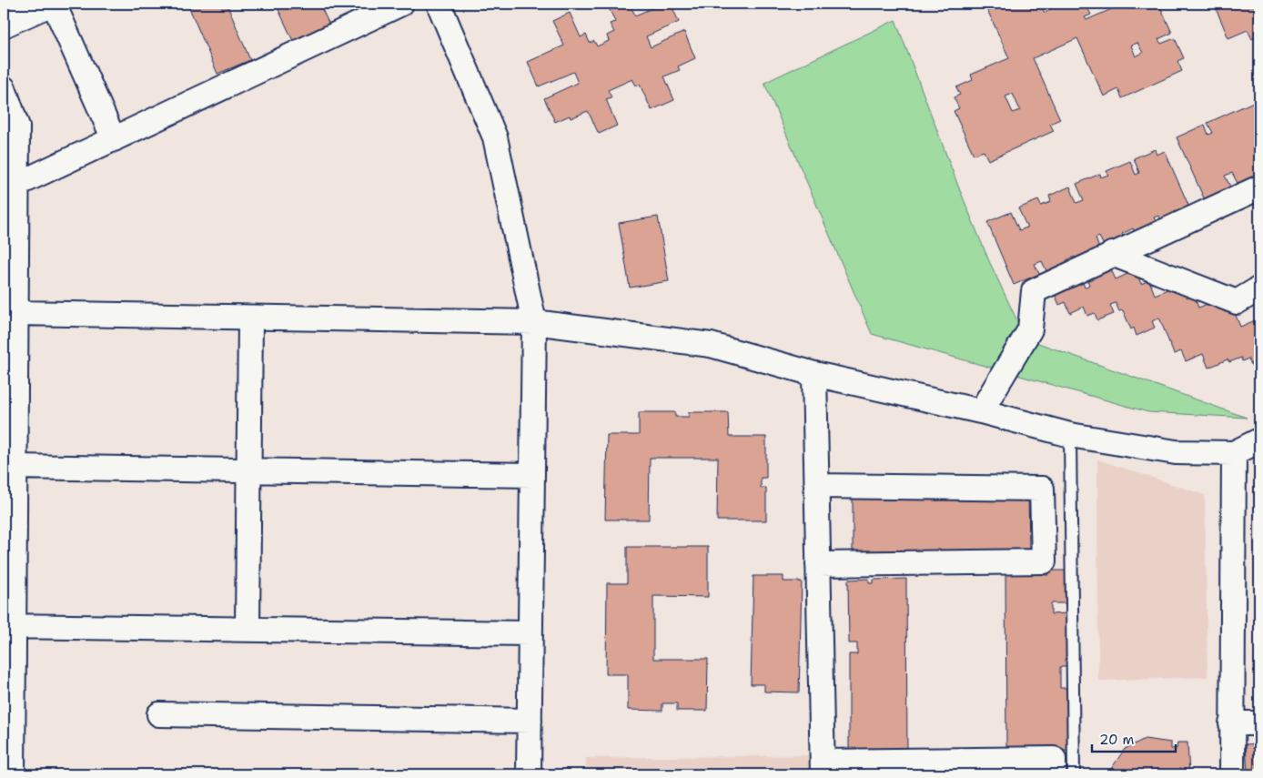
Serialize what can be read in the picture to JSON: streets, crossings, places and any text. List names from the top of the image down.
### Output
{
  "scale_bar": "20 m"
}
